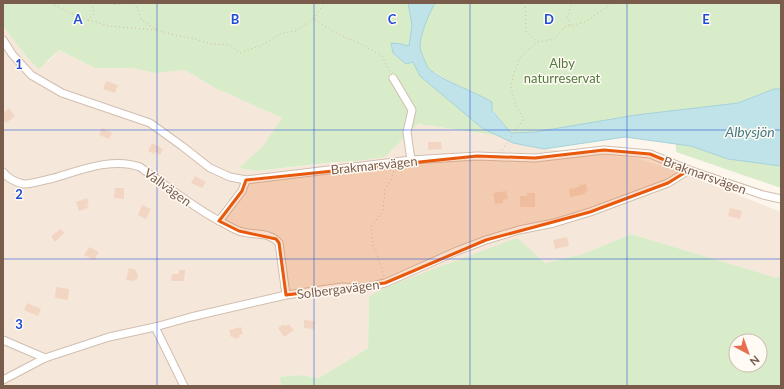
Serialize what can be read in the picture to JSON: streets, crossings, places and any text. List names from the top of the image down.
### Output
{
  "streets": {
    "street": ["Brakmarsvägen", "Vallvägen", "Solbergavägen"]
  },
  "crossings": [
    ["Brakmarsvägen", "Solbergavägen"],
    ["Vallvägen", "Solbergavägen"]
  ],
  "water": ["Albysjön"],
  "parks": ["Alby naturreservat"],
  "north": "bottom right",
  "grid": {
    "columns": [
      "A",
      "B",
      "C",
      "D",
      "E"
    ],
    "rows": ["1", "2", "3"]
  }
}
